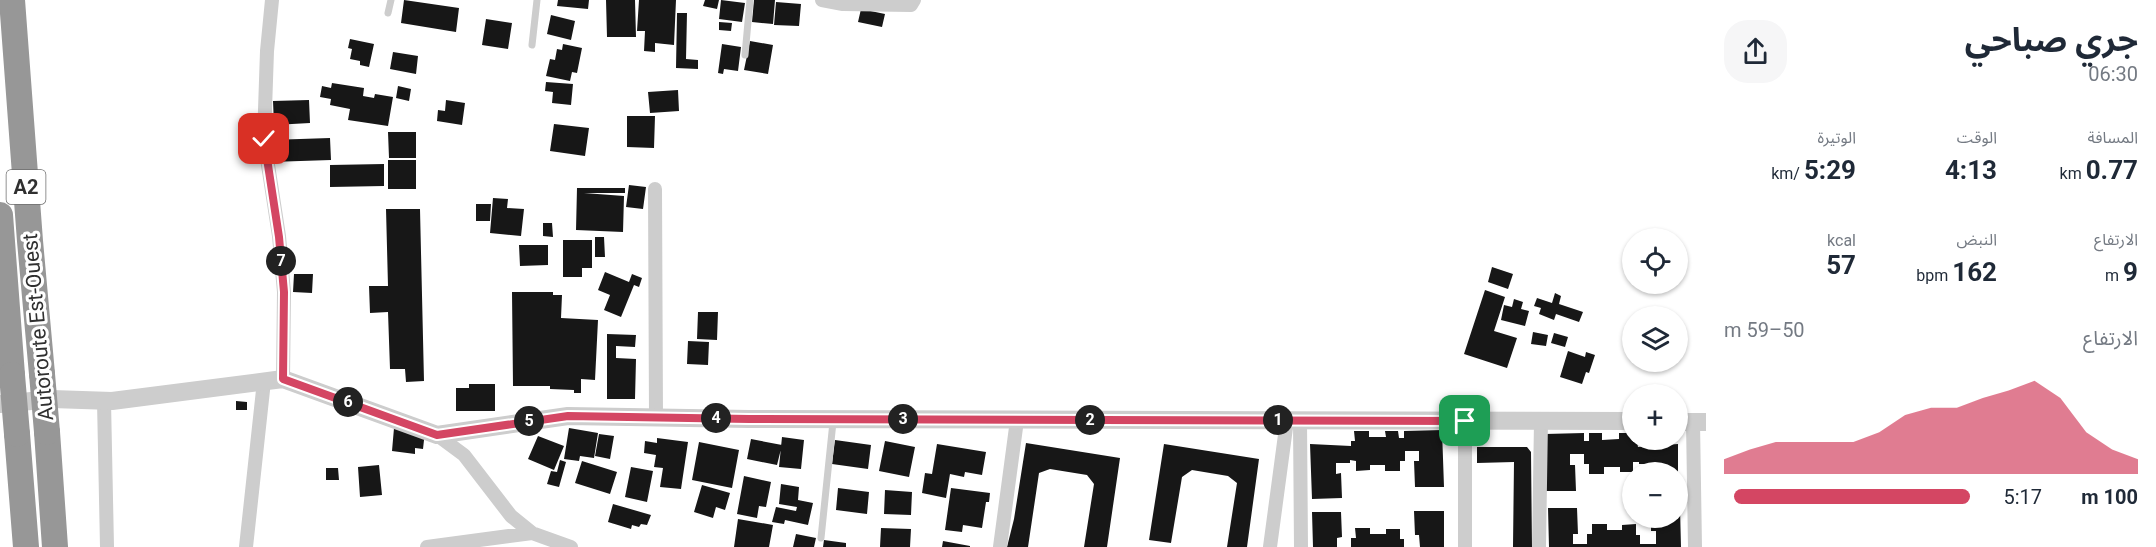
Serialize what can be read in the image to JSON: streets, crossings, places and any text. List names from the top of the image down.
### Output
{
  "streets": {
    "highway": ["A2", "Autoroute Est-Ouest"]
  },
  "page": {
    "heading": ["جري صباحي", "06:30"],
    "stats": [
      ["المسافة", "0.77 km"],
      ["الوقت", "4:13"],
      ["الوتيرة", "5:29 /km"],
      ["الارتفاع", "9 m"],
      ["النبض", "162 bpm"],
      ["kcal", "57"]
    ],
    "map_buttons": ["+", "−"],
    "pins": [
      "7",
      "6",
      "4",
      "3",
      "1",
      "2",
      "5"
    ],
    "chart": ["الارتفاع", "50–59 m"],
    "list": [
      {
        "name": "100 m",
        "note": "5:17"
      }
    ]
  }
}
